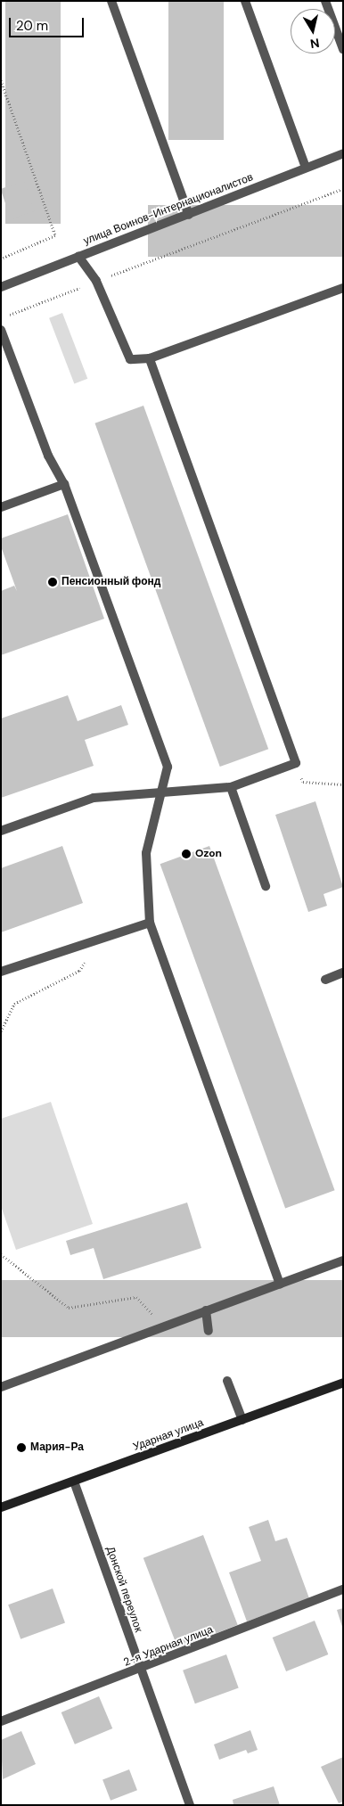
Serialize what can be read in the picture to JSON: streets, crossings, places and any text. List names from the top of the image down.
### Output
{
  "streets": {
    "street": [
      "улица Воинов-Интернационалистов",
      "Ударная улица",
      "Донской переулок",
      "2-я Ударная улица"
    ]
  },
  "crossings": [
    ["Ударная улица", "Донской переулок"],
    ["Донской переулок", "2-я Ударная улица"]
  ],
  "places": ["Пенсионный фонд", "Ozon", "Мария-Ра"],
  "scale_bar": "20 m",
  "north": "bottom"
}
